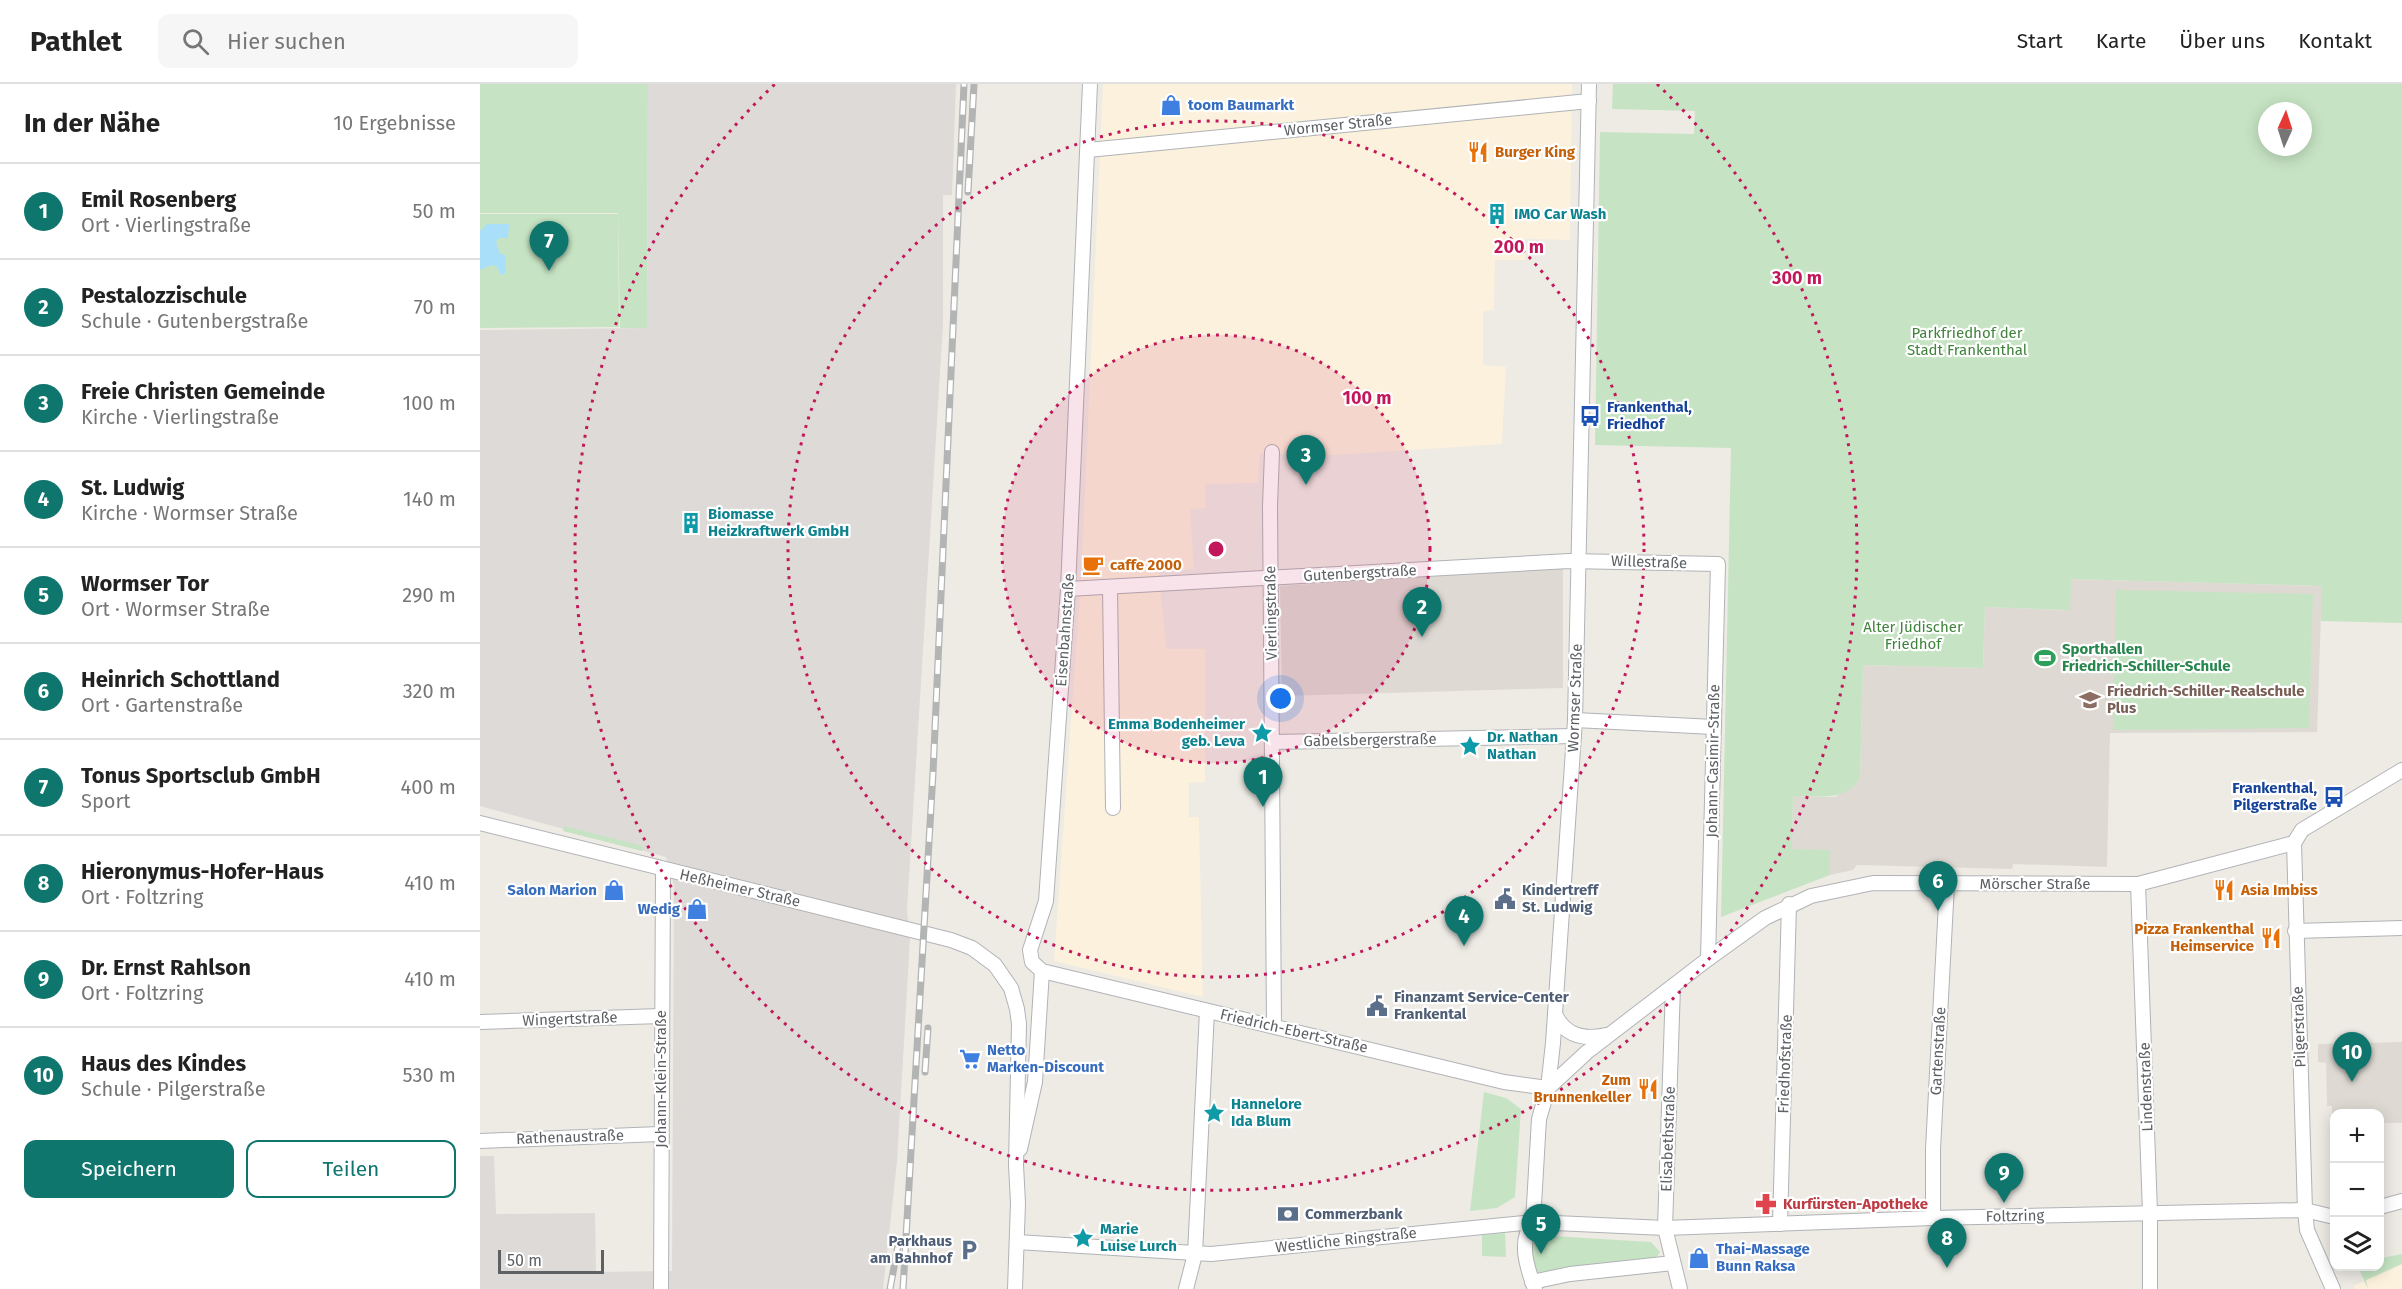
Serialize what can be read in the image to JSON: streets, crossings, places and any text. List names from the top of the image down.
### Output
{
  "streets": {
    "street": [
      "Wormser Straße",
      "Willestraße",
      "Gutenbergstraße",
      "Vierlingstraße",
      "Eisenbahnstraße",
      "Gabelsbergerstraße",
      "Johann-Casimir-Straße",
      "Mörscher Straße",
      "Heßheimer Straße",
      "Wingertstraße",
      "Pilgerstraße",
      "Friedrich-Ebert-Straße",
      "Gartenstraße",
      "Friedhofstraße",
      "Johann-Klein-Straße",
      "Lindenstraße",
      "Rathenaustraße",
      "Elisabethstraße",
      "Foltzring",
      "Westliche Ringstraße"
    ]
  },
  "crossings": [
    ["Wormser Straße", "Willestraße"],
    ["Wormser Straße", "Gutenbergstraße"],
    ["Wormser Straße", "Eisenbahnstraße"],
    ["Wormser Straße", "Gabelsbergerstraße"],
    ["Wormser Straße", "Mörscher Straße"],
    ["Wormser Straße", "Friedrich-Ebert-Straße"],
    ["Wormser Straße", "Foltzring"],
    ["Wormser Straße", "Westliche Ringstraße"],
    ["Willestraße", "Gutenbergstraße"],
    ["Willestraße", "Johann-Casimir-Straße"],
    ["Gutenbergstraße", "Vierlingstraße"],
    ["Gutenbergstraße", "Eisenbahnstraße"],
    ["Vierlingstraße", "Gabelsbergerstraße"],
    ["Vierlingstraße", "Friedrich-Ebert-Straße"],
    ["Eisenbahnstraße", "Heßheimer Straße"],
    ["Eisenbahnstraße", "Friedrich-Ebert-Straße"],
    ["Eisenbahnstraße", "Westliche Ringstraße"],
    ["Johann-Casimir-Straße", "Mörscher Straße"],
    ["Mörscher Straße", "Pilgerstraße"],
    ["Mörscher Straße", "Friedrich-Ebert-Straße"],
    ["Mörscher Straße", "Gartenstraße"],
    ["Mörscher Straße", "Friedhofstraße"],
    ["Mörscher Straße", "Lindenstraße"],
    ["Mörscher Straße", "Elisabethstraße"],
    ["Heßheimer Straße", "Johann-Klein-Straße"],
    ["Wingertstraße", "Johann-Klein-Straße"],
    ["Pilgerstraße", "Foltzring"],
    ["Gartenstraße", "Foltzring"],
    ["Friedhofstraße", "Foltzring"],
    ["Johann-Klein-Straße", "Rathenaustraße"],
    ["Lindenstraße", "Foltzring"],
    ["Elisabethstraße", "Foltzring"],
    ["Foltzring", "Westliche Ringstraße"]
  ],
  "parks": ["Parkfriedhof der Stadt Frankenthal", "Alter Jüdischer Friedhof"],
  "places": {
    "shop": [
      "toom Baumarkt",
      "Salon Marion",
      "Wedig",
      "Thai-Massage Bunn Raksa"
    ],
    "restaurant": [
      "Burger King",
      "Asia Imbiss",
      "Pizza Frankenthal Heimservice",
      "Zum Brunnenkeller"
    ],
    "building": ["IMO Car Wash", "Biomasse Heizkraftwerk GmbH"],
    "bus stop": ["Frankenthal, Friedhof", "Frankenthal, Pilgerstraße"],
    "cafe": ["caffe 2000"],
    "sports": ["Sporthallen Friedrich-Schiller-Schule"],
    "school or university": ["Friedrich-Schiller-Realschule Plus"],
    "place": [
      "Emma Bodenheimer geb. Leva",
      "Dr. Nathan Nathan",
      "Hannelore Ida Blum",
      "Marie Luise Lurch"
    ],
    "public building": ["Kindertreff St. Ludwig", "Finanzamt Service-Center Frankental"],
    "supermarket": ["Netto Marken-Discount"],
    "pharmacy": ["Kurfürsten-Apotheke"],
    "bank": ["Commerzbank"],
    "parking": ["Parkhaus am Bahnhof"]
  },
  "scale_bar": "50 m",
  "north": "top",
  "page": {
    "header": "Pathlet",
    "search": "Hier suchen",
    "nav": [
      "Start",
      "Karte",
      "Über uns",
      "Kontakt"
    ],
    "heading": ["In der Nähe", "10 Ergebnisse"],
    "list": [
      {
        "mark": "1",
        "name": "Emil Rosenberg",
        "note": "Ort · Vierlingstraße",
        "value": "50 m"
      },
      {
        "mark": "2",
        "name": "Pestalozzischule",
        "note": "Schule · Gutenbergstraße",
        "value": "70 m"
      },
      {
        "mark": "3",
        "name": "Freie Christen Gemeinde",
        "note": "Kirche · Vierlingstraße",
        "value": "100 m"
      },
      {
        "mark": "4",
        "name": "St. Ludwig",
        "note": "Kirche · Wormser Straße",
        "value": "140 m"
      },
      {
        "mark": "5",
        "name": "Wormser Tor",
        "note": "Ort · Wormser Straße",
        "value": "290 m"
      },
      {
        "mark": "6",
        "name": "Heinrich Schottland",
        "note": "Ort · Gartenstraße",
        "value": "320 m"
      },
      {
        "mark": "7",
        "name": "Tonus Sportsclub GmbH",
        "note": "Sport",
        "value": "400 m"
      },
      {
        "mark": "8",
        "name": "Hieronymus-Hofer-Haus",
        "note": "Ort · Foltzring",
        "value": "410 m"
      },
      {
        "mark": "9",
        "name": "Dr. Ernst Rahlson",
        "note": "Ort · Foltzring",
        "value": "410 m"
      },
      {
        "mark": "10",
        "name": "Haus des Kindes",
        "note": "Schule · Pilgerstraße",
        "value": "530 m"
      }
    ],
    "pins": [
      "7",
      "3",
      "2",
      "1",
      "6",
      "4",
      "10",
      "9",
      "5",
      "8"
    ],
    "map_buttons": ["+", "−"],
    "buttons": ["Speichern", "Teilen"],
    "scale": "50 m"
  },
  "rings": ["200 m", "300 m", "100 m"]
}
